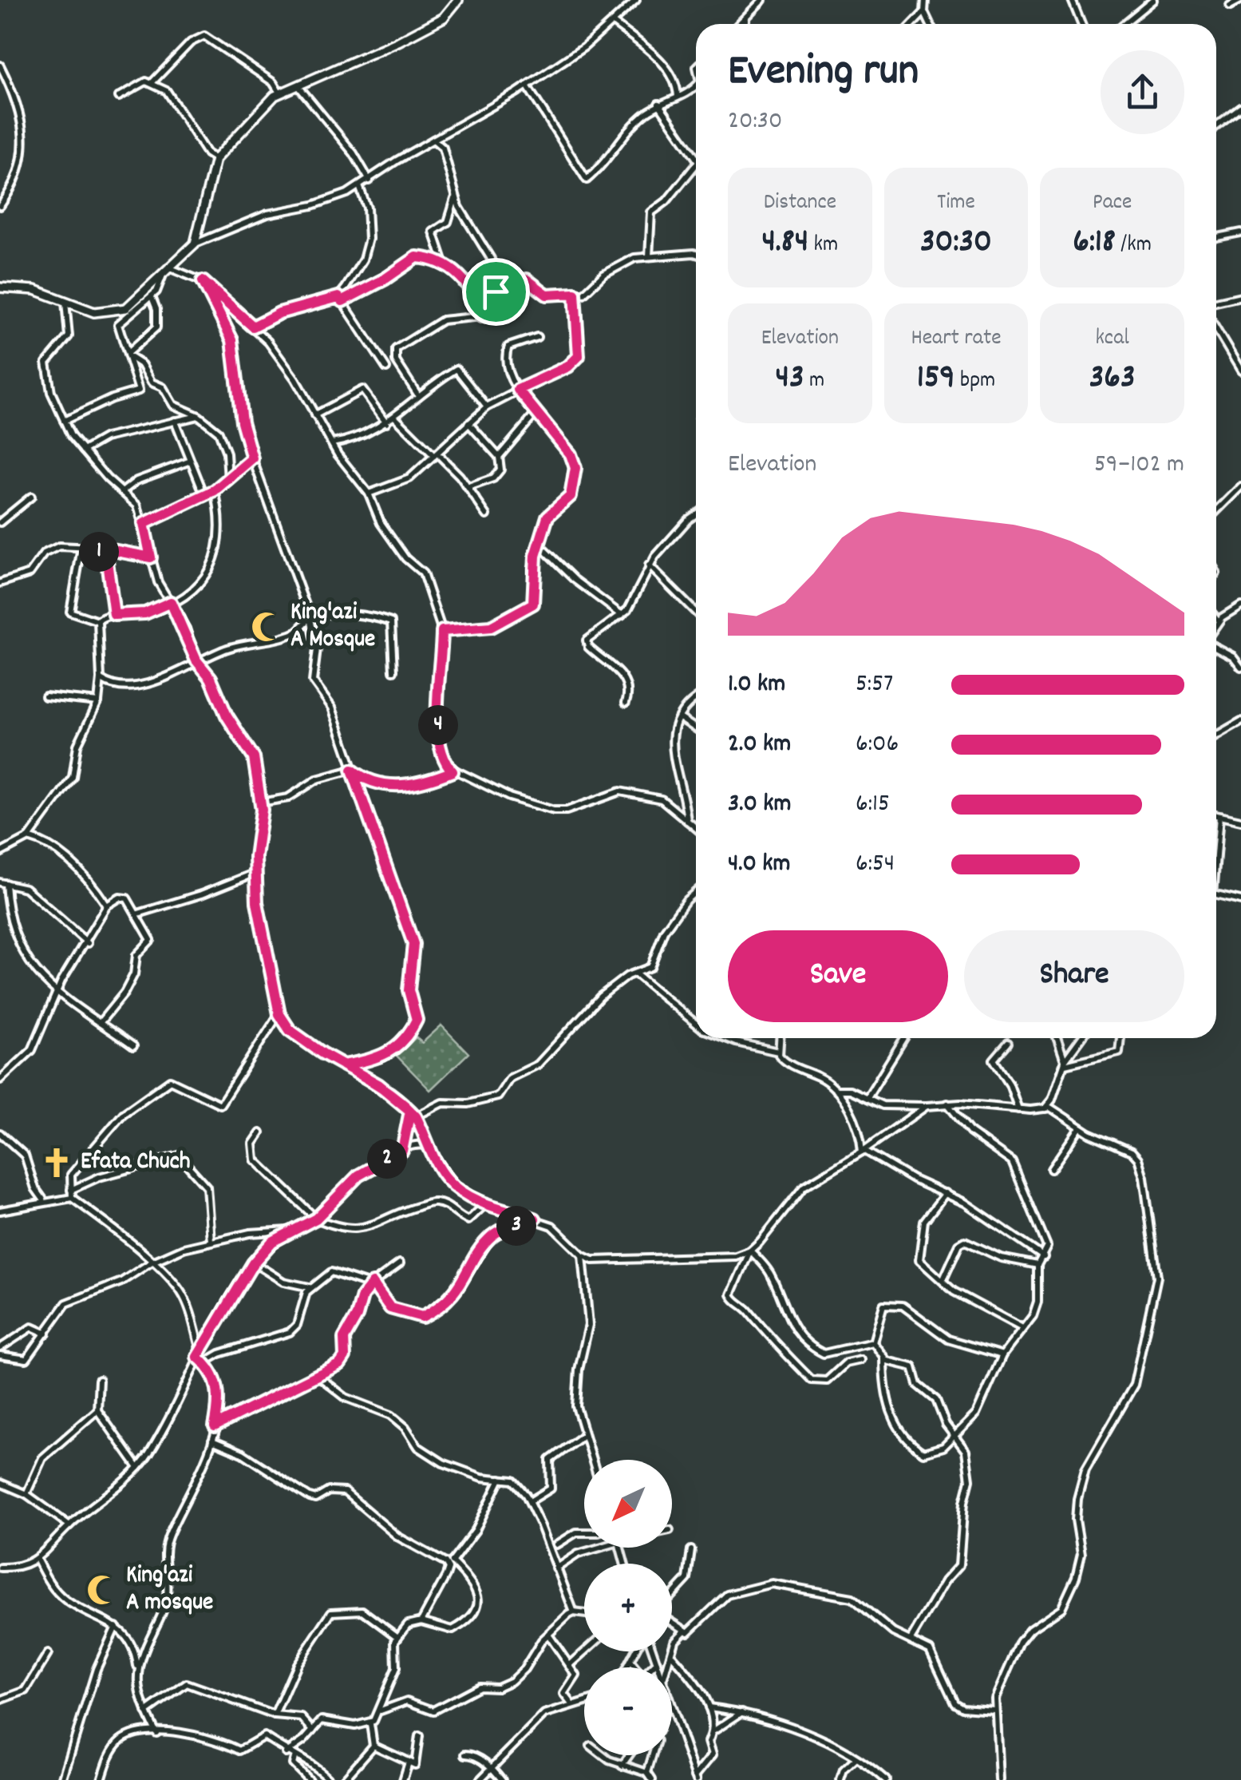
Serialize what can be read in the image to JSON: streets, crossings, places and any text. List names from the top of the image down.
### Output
{
  "places": {
    "mosque": ["King'azi A Mosque", "King'azi A mosque"],
    "church": ["Efata Chuch"]
  },
  "north": "bottom left",
  "page": {
    "heading": ["Evening run", "20:30"],
    "stats": [
      ["Distance", "4.84 km"],
      ["Time", "30:30"],
      ["Pace", "6:18 /km"],
      ["Elevation", "43 m"],
      ["Heart rate", "159 bpm"],
      ["kcal", "363"]
    ],
    "chart": ["Elevation", "59–102 m"],
    "pins": [
      "1",
      "4",
      "2",
      "3"
    ],
    "list": [
      {
        "name": "1.0 km",
        "note": "5:57"
      },
      {
        "name": "2.0 km",
        "note": "6:06"
      },
      {
        "name": "3.0 km",
        "note": "6:15"
      },
      {
        "name": "4.0 km",
        "note": "6:54"
      }
    ],
    "buttons": ["Save", "Share"],
    "map_buttons": ["+", "−"]
  }
}
